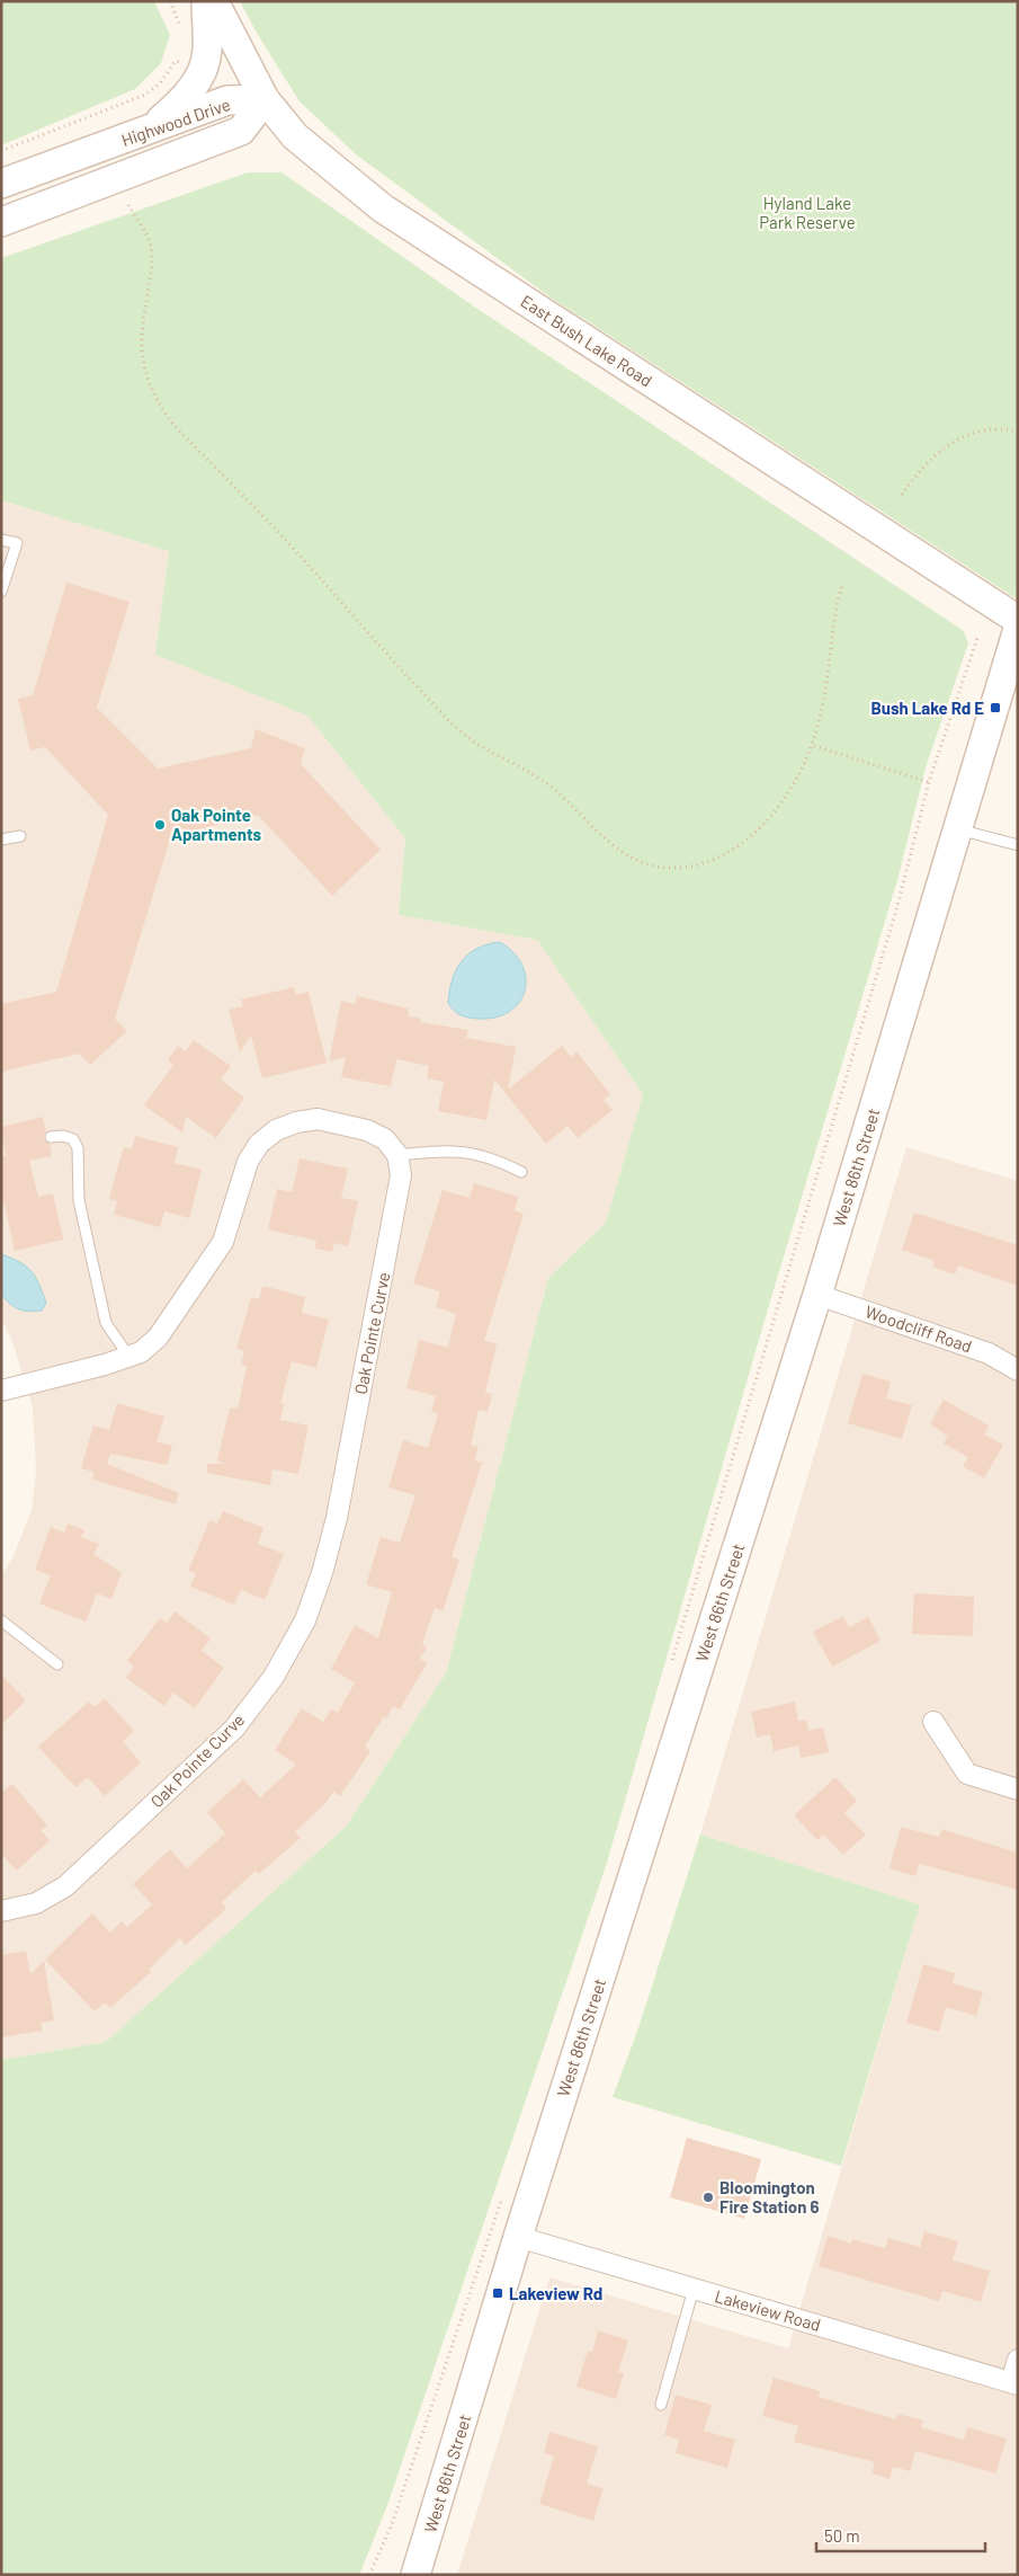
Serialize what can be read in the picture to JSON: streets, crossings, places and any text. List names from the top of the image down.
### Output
{
  "streets": {
    "street": [
      "Highwood Drive",
      "East Bush Lake Road",
      "West 86th Street",
      "Woodcliff Road",
      "Oak Pointe Curve",
      "Lakeview Road"
    ]
  },
  "crossings": [
    ["Highwood Drive", "East Bush Lake Road"],
    ["West 86th Street", "Woodcliff Road"],
    ["West 86th Street", "Lakeview Road"]
  ],
  "parks": ["Hyland Lake Park Reserve"],
  "places": {
    "transit": ["Bush Lake Rd E", "Lakeview Rd"],
    "other": ["Oak Pointe Apartments", "Bloomington Fire Station 6"]
  },
  "scale_bar": "50 m"
}
